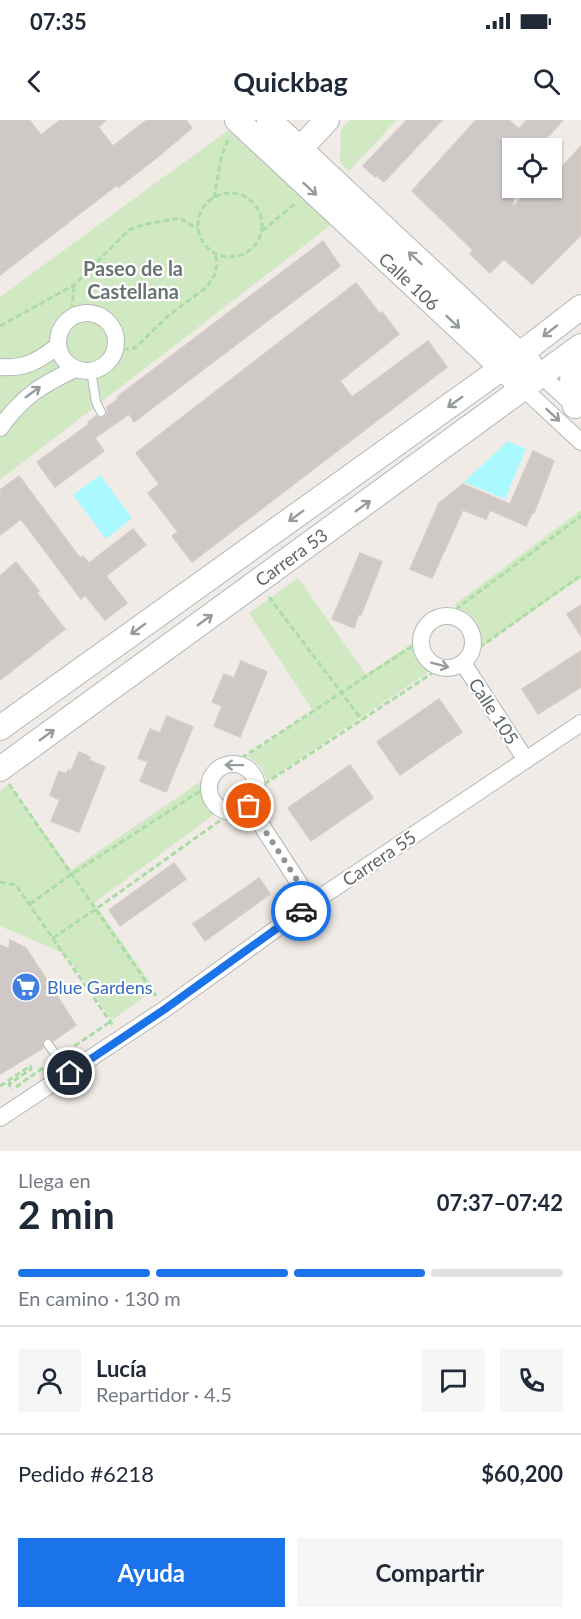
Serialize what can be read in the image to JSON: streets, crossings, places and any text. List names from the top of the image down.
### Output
{
  "streets": {
    "main road": ["Calle 106", "Carrera 53"],
    "street": ["Calle 105", "Carrera 55"]
  },
  "crossings": [
    ["Calle 106", "Carrera 53"],
    ["Calle 105", "Carrera 55"]
  ],
  "districts": ["Paseo de la Castellana"],
  "places": {
    "supermarket": ["Blue Gardens"]
  },
  "page": {
    "status": "07:35",
    "header": "Quickbag",
    "heading": ["2 min", "Llega en", "07:37–07:42"],
    "panel": [
      "Lucía",
      "Repartidor · 4.5",
      "Pedido #6218",
      "$60,200"
    ],
    "bar": "En camino · 130 m",
    "buttons": ["Ayuda", "Compartir"]
  }
}
